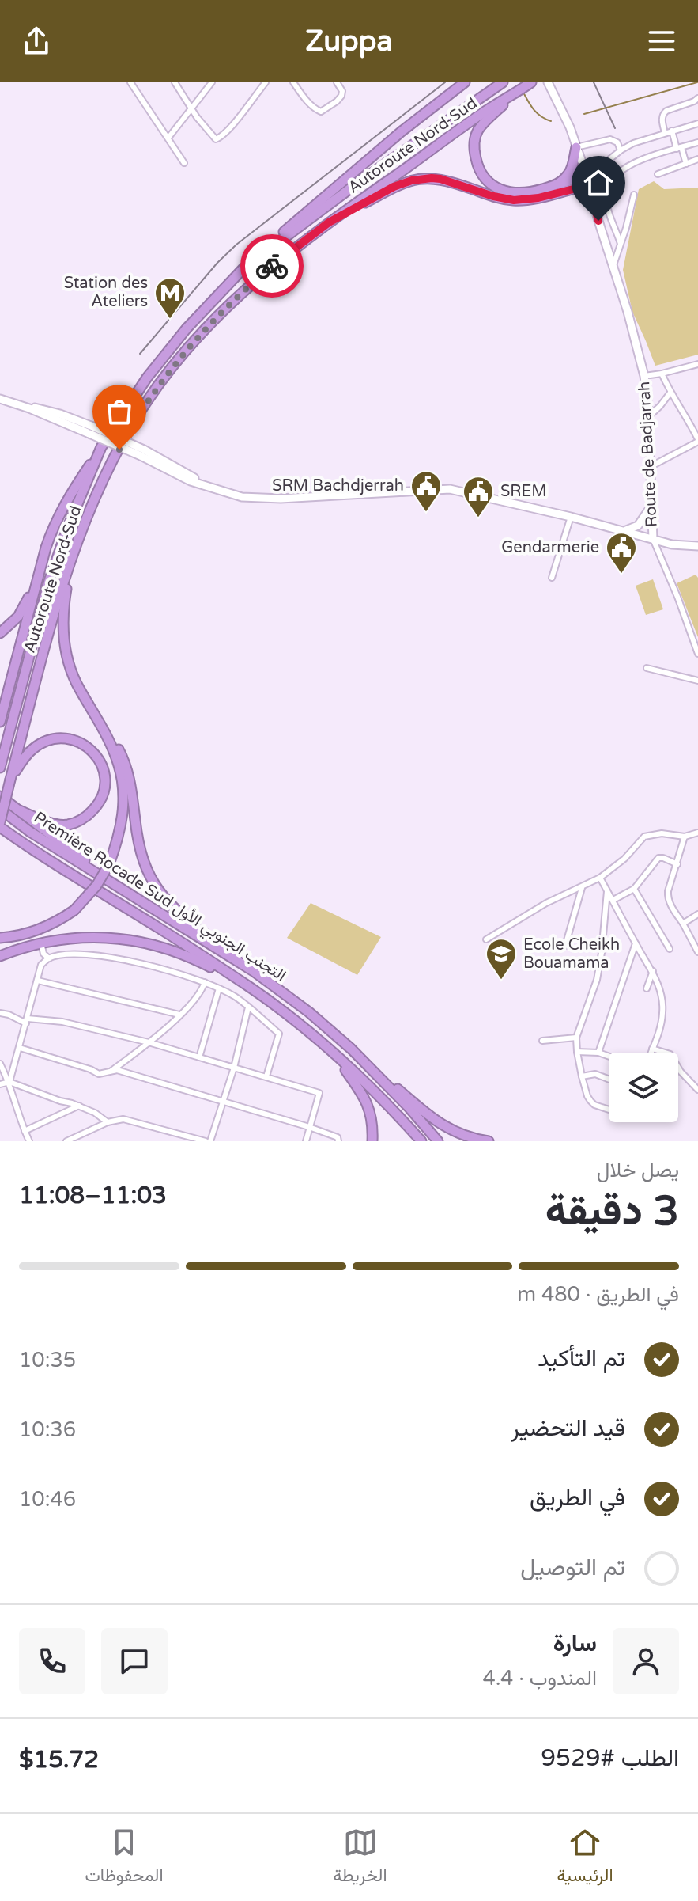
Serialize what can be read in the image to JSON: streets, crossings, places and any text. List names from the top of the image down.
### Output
{
  "streets": {
    "highway": ["Autoroute Nord-Sud", "Première Rocade Sud التجنب الجنوبي الأول"],
    "main road": ["Route de Badjarrah"]
  },
  "places": {
    "metro station": ["Station des Ateliers"],
    "public building": ["SRM Bachdjerrah", "SREM", "Gendarmerie"],
    "school or university": ["Ecole Cheikh Bouamama"]
  },
  "page": {
    "header": "Zuppa",
    "heading": ["3 دقيقة", "يصل خلال", "11:03–11:08"],
    "panel": [
      "سارة",
      "المندوب · 4.4",
      "الطلب #9529",
      "$15.72"
    ],
    "bar": "في الطريق · 480 m",
    "list": [
      ["تم التأكيد", "10:35"],
      ["قيد التحضير", "10:36"],
      ["في الطريق", "10:46"],
      "تم التوصيل"
    ],
    "tabs": ["الرئيسية", "الخريطة", "المحفوظات"]
  }
}
